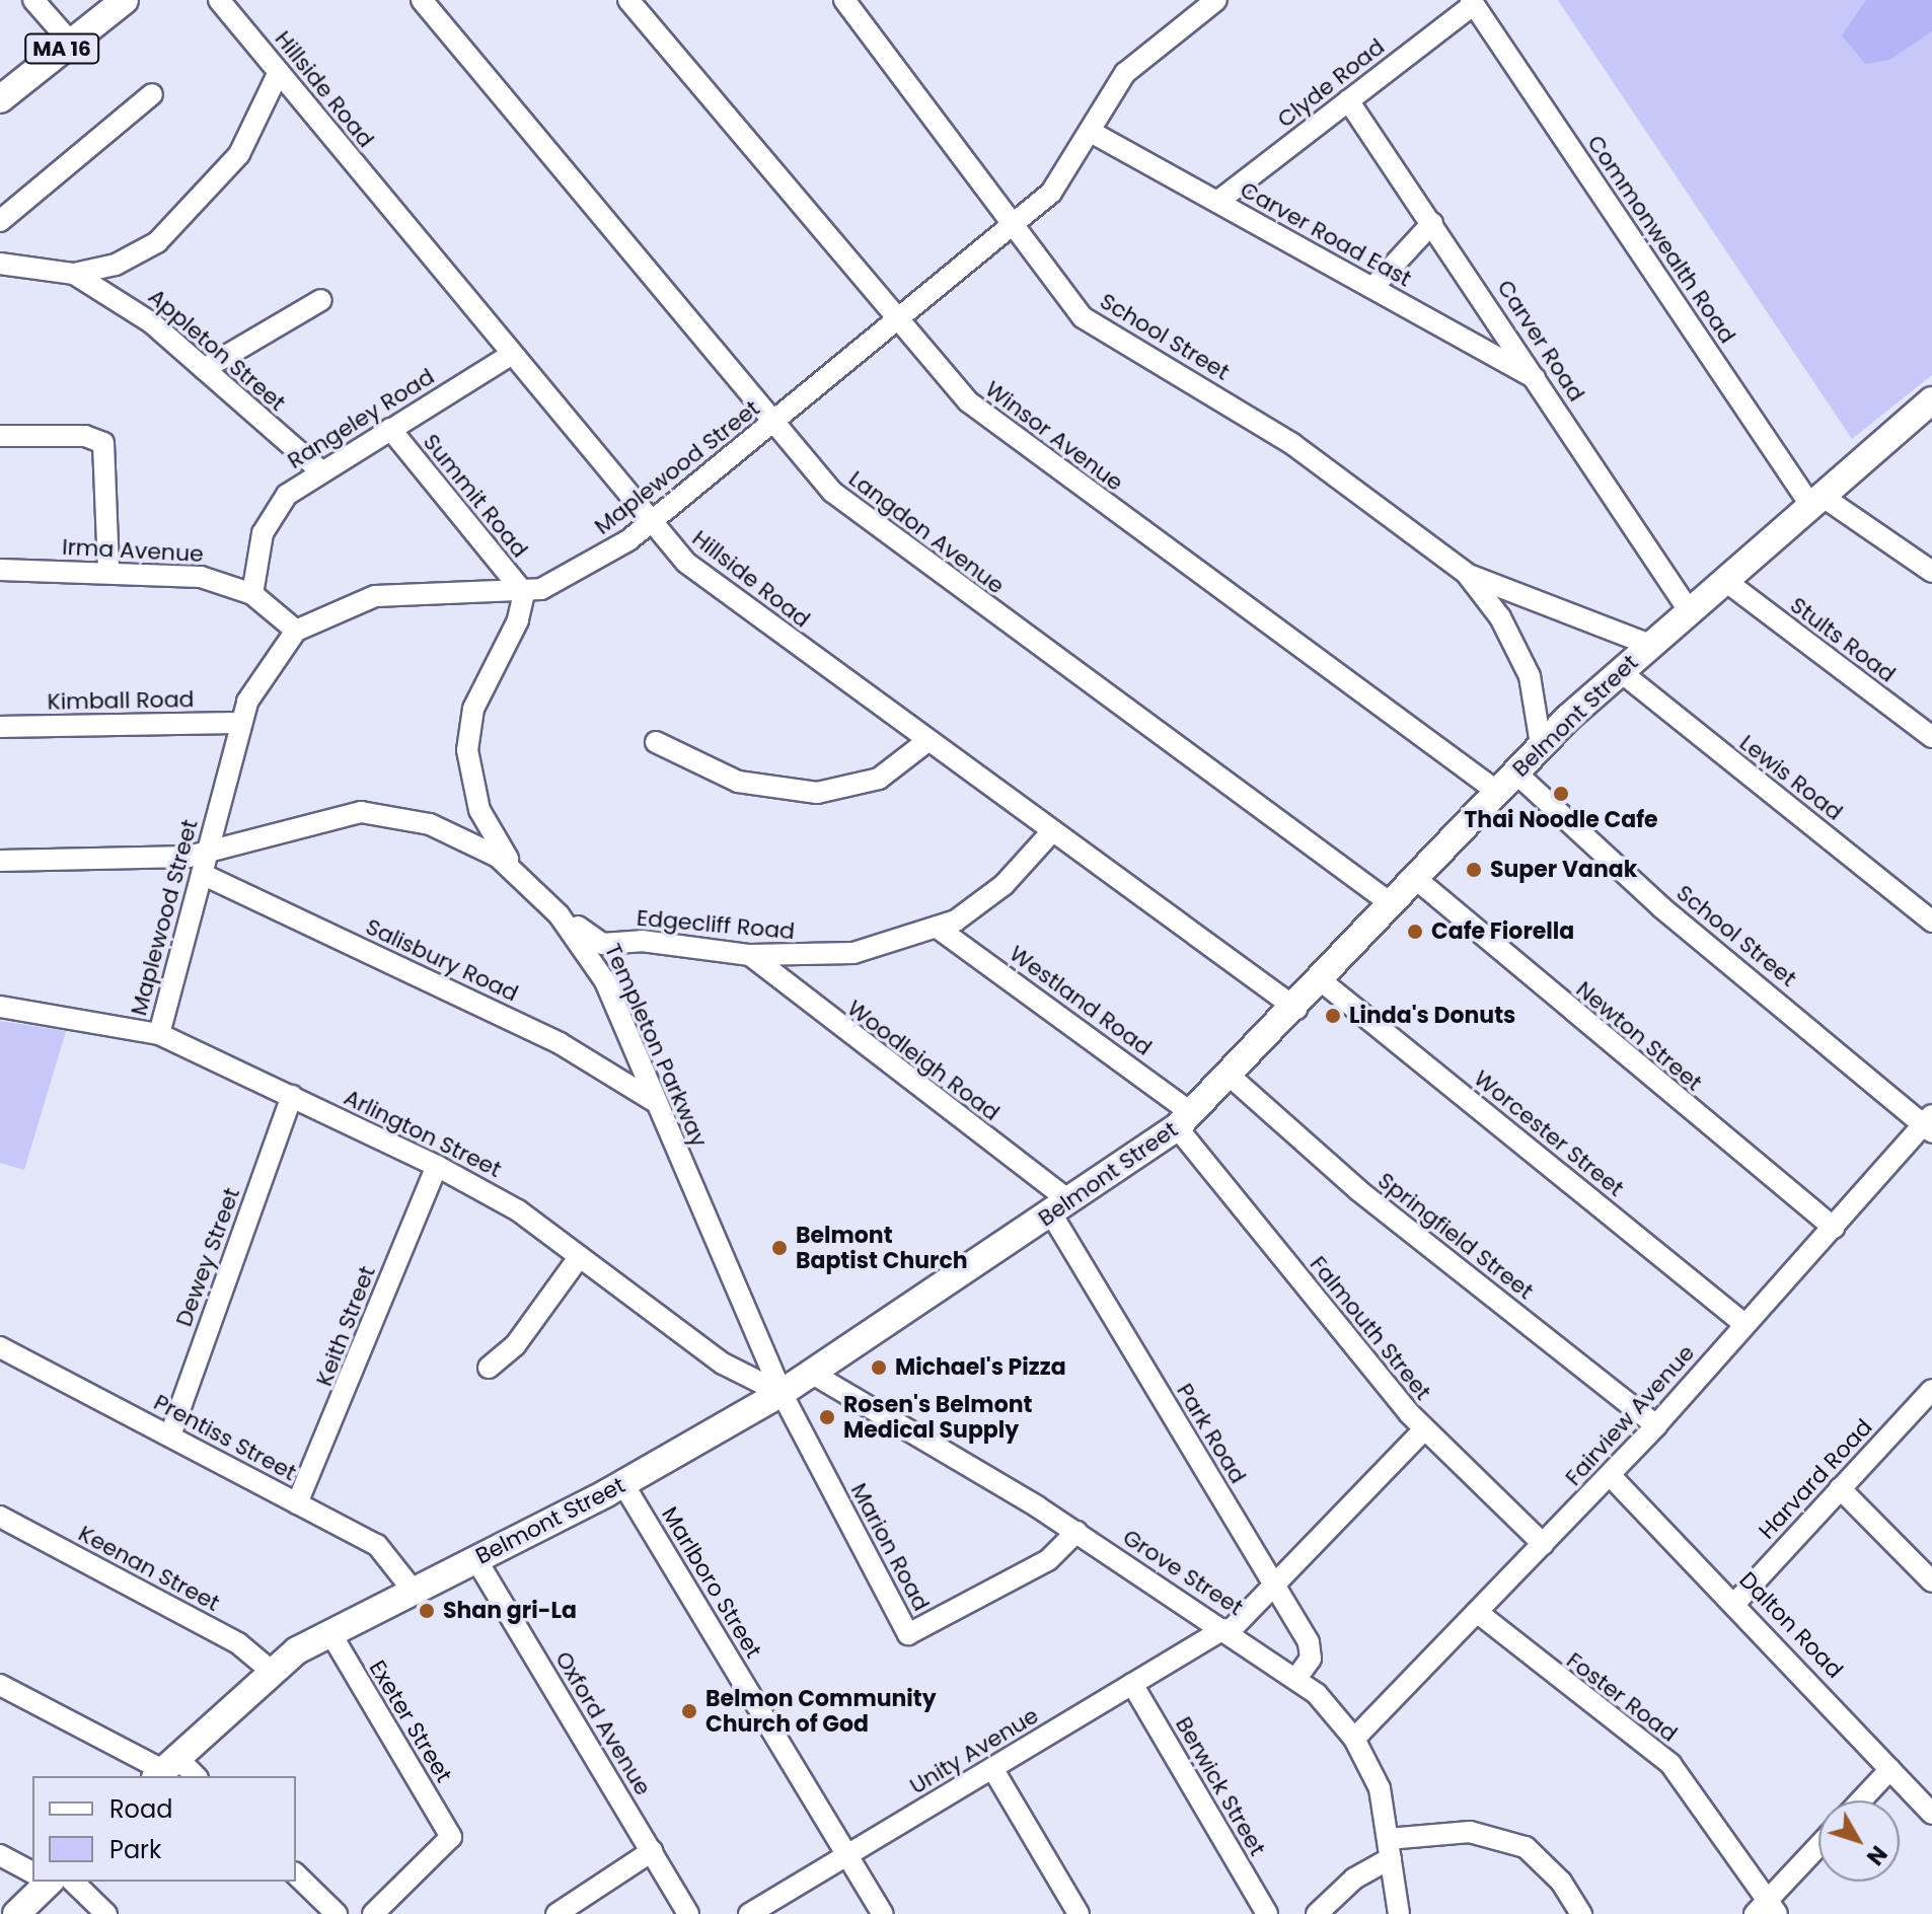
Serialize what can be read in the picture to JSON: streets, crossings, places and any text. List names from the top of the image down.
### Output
{
  "streets": {
    "main road": ["MA 16", "Belmont Street"],
    "street": [
      "Clyde Road",
      "Hillside Road",
      "Carver Road East",
      "Commonwealth Road",
      "School Street",
      "Carver Road",
      "Appleton Street",
      "Rangeley Road",
      "Winsor Avenue",
      "Maplewood Street",
      "Summit Road",
      "Langdon Avenue",
      "Irma Avenue",
      "Stults Road",
      "Kimball Road",
      "Lewis Road",
      "Edgecliff Road",
      "Salisbury Road",
      "Westland Road",
      "Newton Street",
      "Templeton Parkway",
      "Woodleigh Road",
      "Arlington Street",
      "Worcester Street",
      "Springfield Street",
      "Dewey Street",
      "Keith Street",
      "Falmouth Street",
      "Fairview Avenue",
      "Park Road",
      "Prentiss Street",
      "Harvard Road",
      "Marion Road",
      "Keenan Street",
      "Grove Street",
      "Marlboro Street",
      "Dalton Road",
      "Foster Road",
      "Exeter Street",
      "Oxford Avenue",
      "Unity Avenue",
      "Berwick Street"
    ]
  },
  "crossings": [
    ["Clyde Road", "Carver Road East"],
    ["Clyde Road", "Commonwealth Road"],
    ["Clyde Road", "Carver Road"],
    ["Hillside Road", "Rangeley Road"],
    ["Hillside Road", "Maplewood Street"],
    ["Hillside Road", "Belmont Street"],
    ["Hillside Road", "Edgecliff Road"],
    ["Carver Road East", "Carver Road"],
    ["Carver Road East", "Maplewood Street"],
    ["Commonwealth Road", "Belmont Street"],
    ["School Street", "Winsor Avenue"],
    ["School Street", "Maplewood Street"],
    ["School Street", "Belmont Street"],
    ["School Street", "Fairview Avenue"],
    ["Carver Road", "Belmont Street"],
    ["Appleton Street", "Rangeley Road"],
    ["Rangeley Road", "Summit Road"],
    ["Rangeley Road", "Irma Avenue"],
    ["Winsor Avenue", "Maplewood Street"],
    ["Winsor Avenue", "Belmont Street"],
    ["Maplewood Street", "Summit Road"],
    ["Maplewood Street", "Langdon Avenue"],
    ["Maplewood Street", "Irma Avenue"],
    ["Maplewood Street", "Kimball Road"],
    ["Maplewood Street", "Edgecliff Road"],
    ["Maplewood Street", "Salisbury Road"],
    ["Maplewood Street", "Templeton Parkway"],
    ["Maplewood Street", "Arlington Street"],
    ["Summit Road", "Edgecliff Road"],
    ["Langdon Avenue", "Belmont Street"],
    ["Stults Road", "Belmont Street"],
    ["Belmont Street", "Lewis Road"],
    ["Belmont Street", "Westland Road"],
    ["Belmont Street", "Newton Street"],
    ["Belmont Street", "Templeton Parkway"],
    ["Belmont Street", "Woodleigh Road"],
    ["Belmont Street", "Arlington Street"],
    ["Belmont Street", "Worcester Street"],
    ["Belmont Street", "Springfield Street"],
    ["Belmont Street", "Falmouth Street"],
    ["Belmont Street", "Park Road"],
    ["Belmont Street", "Prentiss Street"],
    ["Belmont Street", "Marion Road"],
    ["Belmont Street", "Keenan Street"],
    ["Belmont Street", "Grove Street"],
    ["Belmont Street", "Marlboro Street"],
    ["Belmont Street", "Exeter Street"],
    ["Belmont Street", "Oxford Avenue"],
    ["Edgecliff Road", "Westland Road"],
    ["Edgecliff Road", "Templeton Parkway"],
    ["Edgecliff Road", "Woodleigh Road"],
    ["Salisbury Road", "Templeton Parkway"],
    ["Westland Road", "Falmouth Street"],
    ["Newton Street", "Fairview Avenue"],
    ["Templeton Parkway", "Arlington Street"],
    ["Templeton Parkway", "Marion Road"],
    ["Woodleigh Road", "Park Road"],
    ["Arlington Street", "Dewey Street"],
    ["Arlington Street", "Keith Street"],
    ["Arlington Street", "Marion Road"],
    ["Worcester Street", "Fairview Avenue"],
    ["Springfield Street", "Fairview Avenue"],
    ["Dewey Street", "Prentiss Street"],
    ["Keith Street", "Prentiss Street"],
    ["Falmouth Street", "Fairview Avenue"],
    ["Falmouth Street", "Unity Avenue"],
    ["Fairview Avenue", "Grove Street"],
    ["Fairview Avenue", "Dalton Road"],
    ["Fairview Avenue", "Foster Road"],
    ["Park Road", "Grove Street"],
    ["Park Road", "Unity Avenue"],
    ["Harvard Road", "Dalton Road"],
    ["Marion Road", "Grove Street"],
    ["Grove Street", "Unity Avenue"],
    ["Marlboro Street", "Unity Avenue"],
    ["Unity Avenue", "Berwick Street"]
  ],
  "places": [
    "Thai Noodle Cafe",
    "Super Vanak",
    "Cafe Fiorella",
    "Linda's Donuts",
    "Belmont Baptist Church",
    "Michael's Pizza",
    "Rosen's Belmont Medical Supply",
    "Shan gri-La",
    "Belmon Community Church of God"
  ],
  "legend": ["Road", "Park"],
  "north": "bottom right"
}
